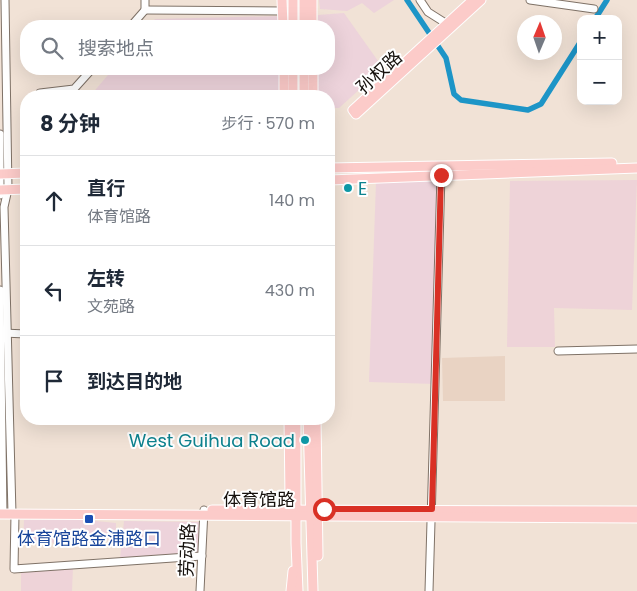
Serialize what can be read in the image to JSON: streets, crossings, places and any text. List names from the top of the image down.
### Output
{
  "streets": {
    "main road": ["孙权路", "体育馆路"],
    "street": ["劳动路"]
  },
  "crossings": [
    ["体育馆路", "劳动路"]
  ],
  "places": {
    "other": ["E", "West Guihua Road"],
    "transit": ["体育馆路金浦路口"]
  },
  "north": "top",
  "page": {
    "map_buttons": ["+", "−"],
    "search": "搜索地点",
    "heading": ["8 分钟", "步行 · 570 m"],
    "list": [
      ["直行", "体育馆路", "140 m"],
      ["左转", "文苑路", "430 m"],
      "到达目的地"
    ]
  }
}
